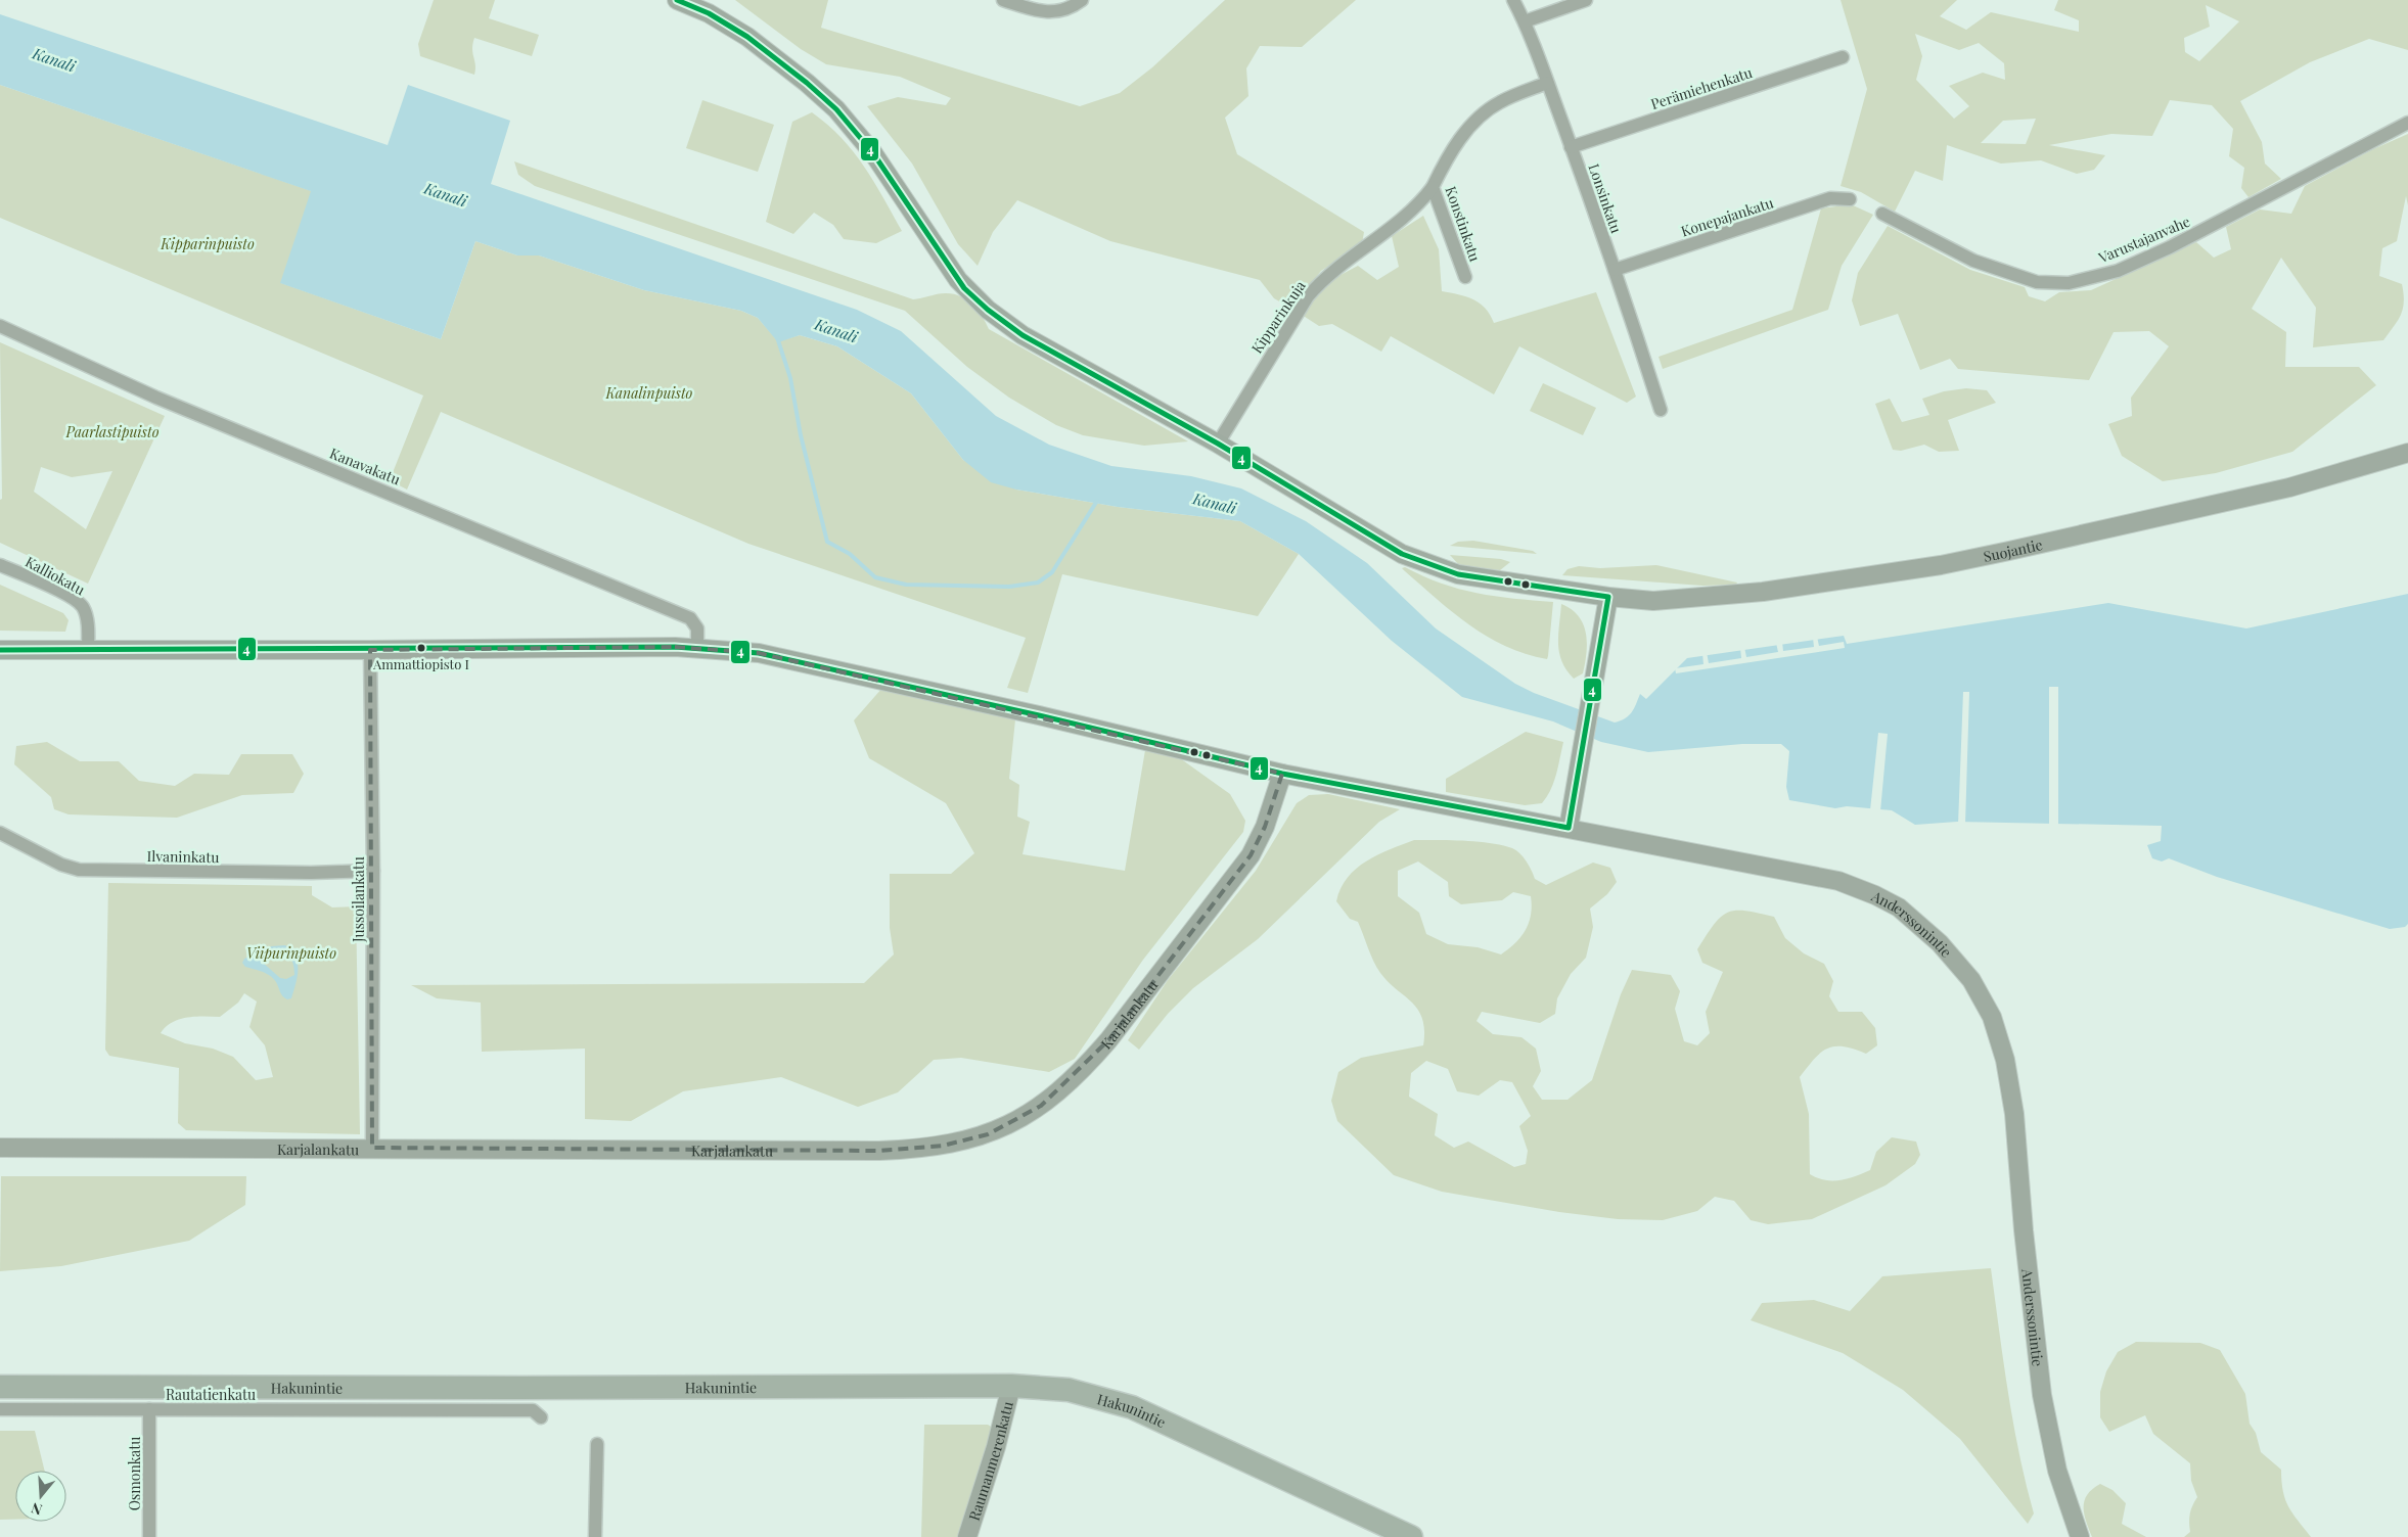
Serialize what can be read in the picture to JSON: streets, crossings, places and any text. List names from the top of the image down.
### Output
{
  "streets": {
    "highway": ["Hakunintie"],
    "main road": [
      "Suojantie",
      "Anderssonintie",
      "Karjalankatu",
      "Raumanmerenkatu"
    ],
    "street": [
      "Perämiehenkatu",
      "Lonsinkatu",
      "Konepajankatu",
      "Konstinkatu",
      "Varustajanvahe",
      "Kipparinkuja",
      "Kanavakatu",
      "Kalliokatu",
      "Ilvaninkatu",
      "Jussoilankatu",
      "Rautatienkatu",
      "Osmonkatu"
    ]
  },
  "crossings": [
    ["Perämiehenkatu", "Lonsinkatu"],
    ["Lonsinkatu", "Konepajankatu"],
    ["Lonsinkatu", "Konstinkatu"],
    ["Konstinkatu", "Kipparinkuja"],
    ["Kipparinkuja", "Suojantie"],
    ["Kanavakatu", "Anderssonintie"],
    ["Kalliokatu", "Anderssonintie"],
    ["Ilvaninkatu", "Jussoilankatu"],
    ["Jussoilankatu", "Anderssonintie"],
    ["Jussoilankatu", "Karjalankatu"],
    ["Anderssonintie", "Karjalankatu"],
    ["Hakunintie", "Raumanmerenkatu"],
    ["Rautatienkatu", "Osmonkatu"]
  ],
  "water": ["Kanali"],
  "parks": [
    "Kipparinpuisto",
    "Kanalinpuisto",
    "Paarlastipuisto",
    "Viipurinpuisto"
  ],
  "places": ["Ammattiopisto I"],
  "lines": ["transit line 4"],
  "north": "bottom"
}
